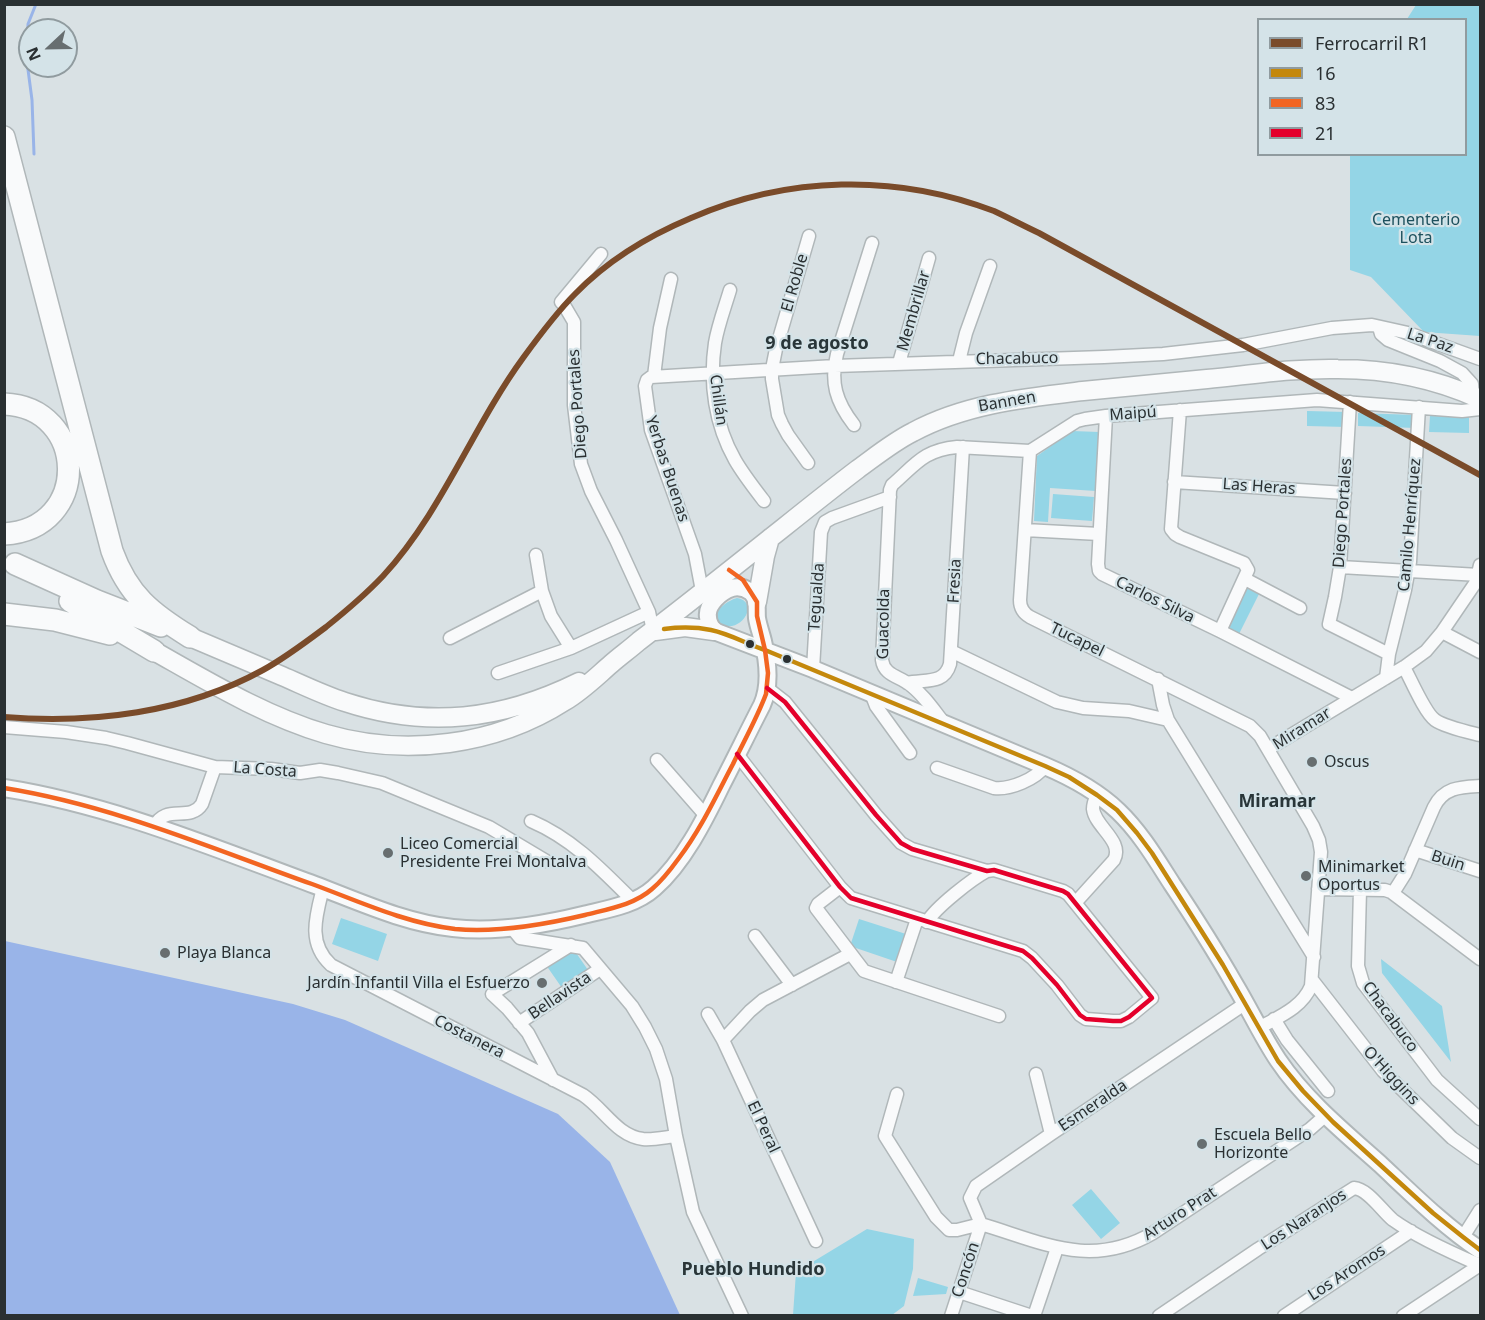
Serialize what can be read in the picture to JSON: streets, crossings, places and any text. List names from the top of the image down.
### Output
{
  "streets": {
    "main road": ["Bannen"],
    "street": [
      "El Roble",
      "Membrillar",
      "La Paz",
      "Chacabuco",
      "Chillán",
      "Diego Portales",
      "Maipú",
      "Yerbas Buenas",
      "Las Heras",
      "Camilo Henríquez",
      "Fresia",
      "Tegualda",
      "Carlos Silva",
      "Guacolda",
      "Tucapel",
      "Miramar",
      "La Costa",
      "Buin",
      "Bellavista",
      "Costanera",
      "O'Higgins",
      "Esmeralda",
      "El Peral",
      "Arturo Prat",
      "Los Naranjos",
      "Concón",
      "Los Aromos"
    ]
  },
  "crossings": [
    ["El Roble", "Chacabuco"],
    ["Membrillar", "Chacabuco"],
    ["La Paz", "Chacabuco"],
    ["Chacabuco", "Chillán"],
    ["Chacabuco", "Yerbas Buenas"],
    ["Bannen", "Diego Portales"],
    ["Bannen", "Maipú"],
    ["Bannen", "Yerbas Buenas"],
    ["Diego Portales", "Maipú"],
    ["Diego Portales", "Las Heras"],
    ["Diego Portales", "Camilo Henríquez"],
    ["Maipú", "Camilo Henríquez"],
    ["Maipú", "Carlos Silva"],
    ["Maipú", "Tucapel"],
    ["Camilo Henríquez", "Miramar"],
    ["Fresia", "Guacolda"],
    ["Tegualda", "Guacolda"],
    ["Carlos Silva", "Miramar"],
    ["Tucapel", "Miramar"],
    ["Miramar", "O'Higgins"],
    ["Esmeralda", "Arturo Prat"],
    ["Esmeralda", "Concón"],
    ["Arturo Prat", "Concón"],
    ["Los Naranjos", "Los Aromos"]
  ],
  "districts": ["9 de agosto", "Miramar", "Pueblo Hundido"],
  "parks": ["Cementerio Lota"],
  "places": [
    "Oscus",
    "Liceo Comercial Presidente Frei Montalva",
    "Minimarket Oportus",
    "Playa Blanca",
    "Jardín Infantil Villa el Esfuerzo",
    "Escuela Bello Horizonte"
  ],
  "lines": [
    "rail line R1",
    "transit line 83",
    "transit line 16",
    "transit line 21"
  ],
  "legend": [
    "Ferrocarril R1",
    "16",
    "83",
    "21"
  ],
  "north": "left"
}
